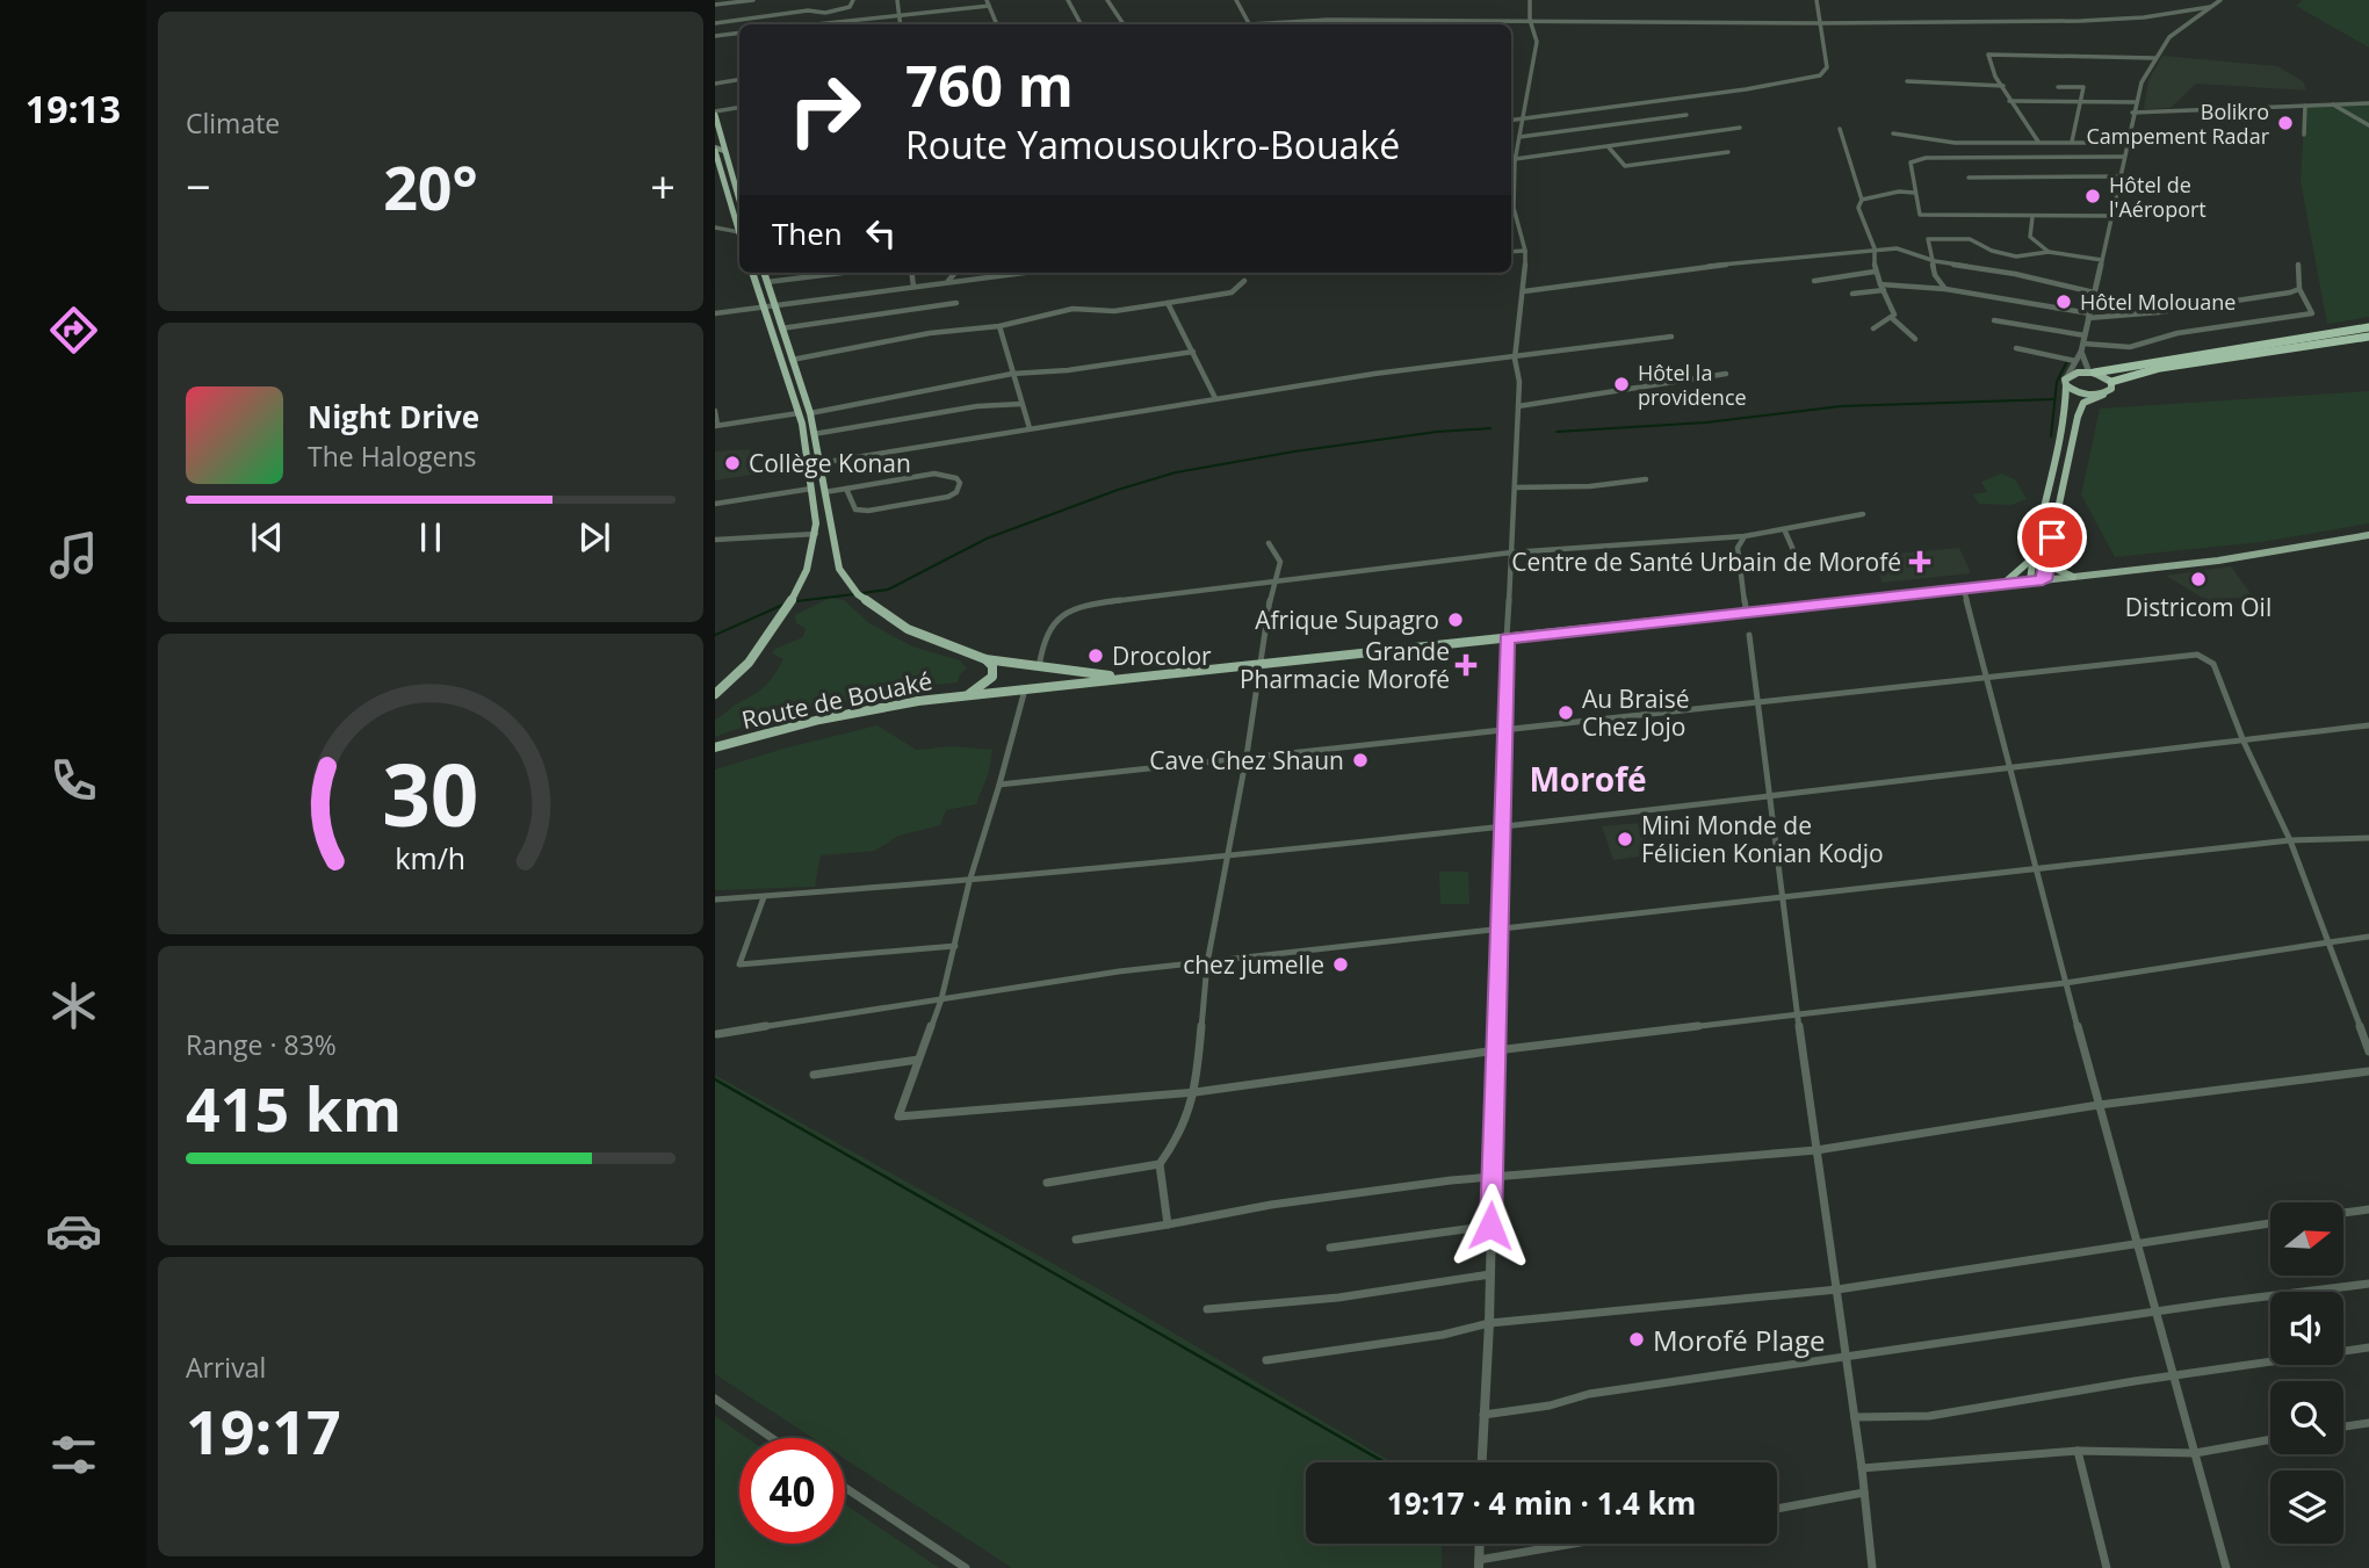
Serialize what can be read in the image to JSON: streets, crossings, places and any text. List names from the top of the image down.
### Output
{
  "streets": {
    "highway": ["Route de Bouaké"]
  },
  "districts": ["Morofé"],
  "places": {
    "other": [
      "Bolikro Campement Radar",
      "Hôtel de l'Aéroport",
      "Hôtel Molouane",
      "Hôtel la providence",
      "Collège Konan",
      "Districom Oil",
      "Afrique Supagro",
      "Drocolor",
      "Au Braisé Chez Jojo",
      "Cave Chez Shaun",
      "Mini Monde de Félicien Konian Kodjo",
      "chez jumelle",
      "Morofé Plage"
    ],
    "health": ["Centre de Santé Urbain de Morofé", "Grande Pharmacie Morofé"]
  },
  "north": "right",
  "page": {
    "tabs": "19:13",
    "tile": [
      "Climate",
      ["Range · 83%", "415 km"],
      ["Arrival", "19:17"]
    ],
    "turn": ["760 m", "Route Yamousoukro-Bouaké"],
    "heat": ["−", "20°", "+"],
    "then": "Then",
    "song": ["Night Drive", "The Halogens"],
    "limit": "40",
    "trip": "19:17 · 4 min · 1.4 km",
    "gauge": ["30", "km/h"]
  }
}
